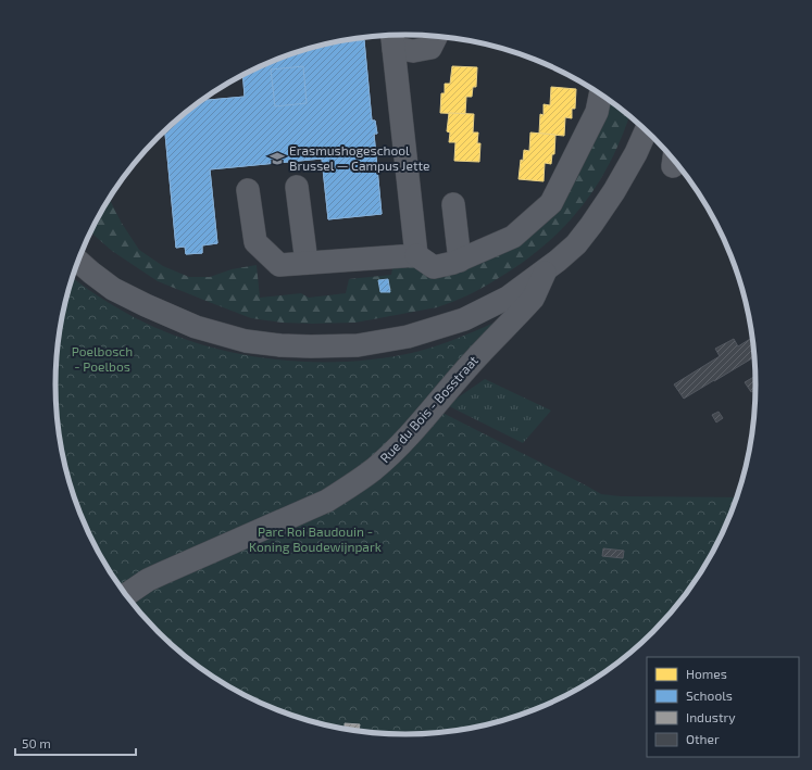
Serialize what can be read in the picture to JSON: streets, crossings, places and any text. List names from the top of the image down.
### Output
{
  "streets": {
    "street": ["Rue du Bois - Bosstraat"]
  },
  "parks": ["Poelbosch - Poelbos", "Parc Roi Baudouin - Koning Boudewijnpark"],
  "places": {
    "school or university": ["Erasmushogeschool Brussel — Campus Jette"]
  },
  "legend": [
    "Homes",
    "Schools",
    "Industry",
    "Other"
  ],
  "scale_bar": "50 m"
}
